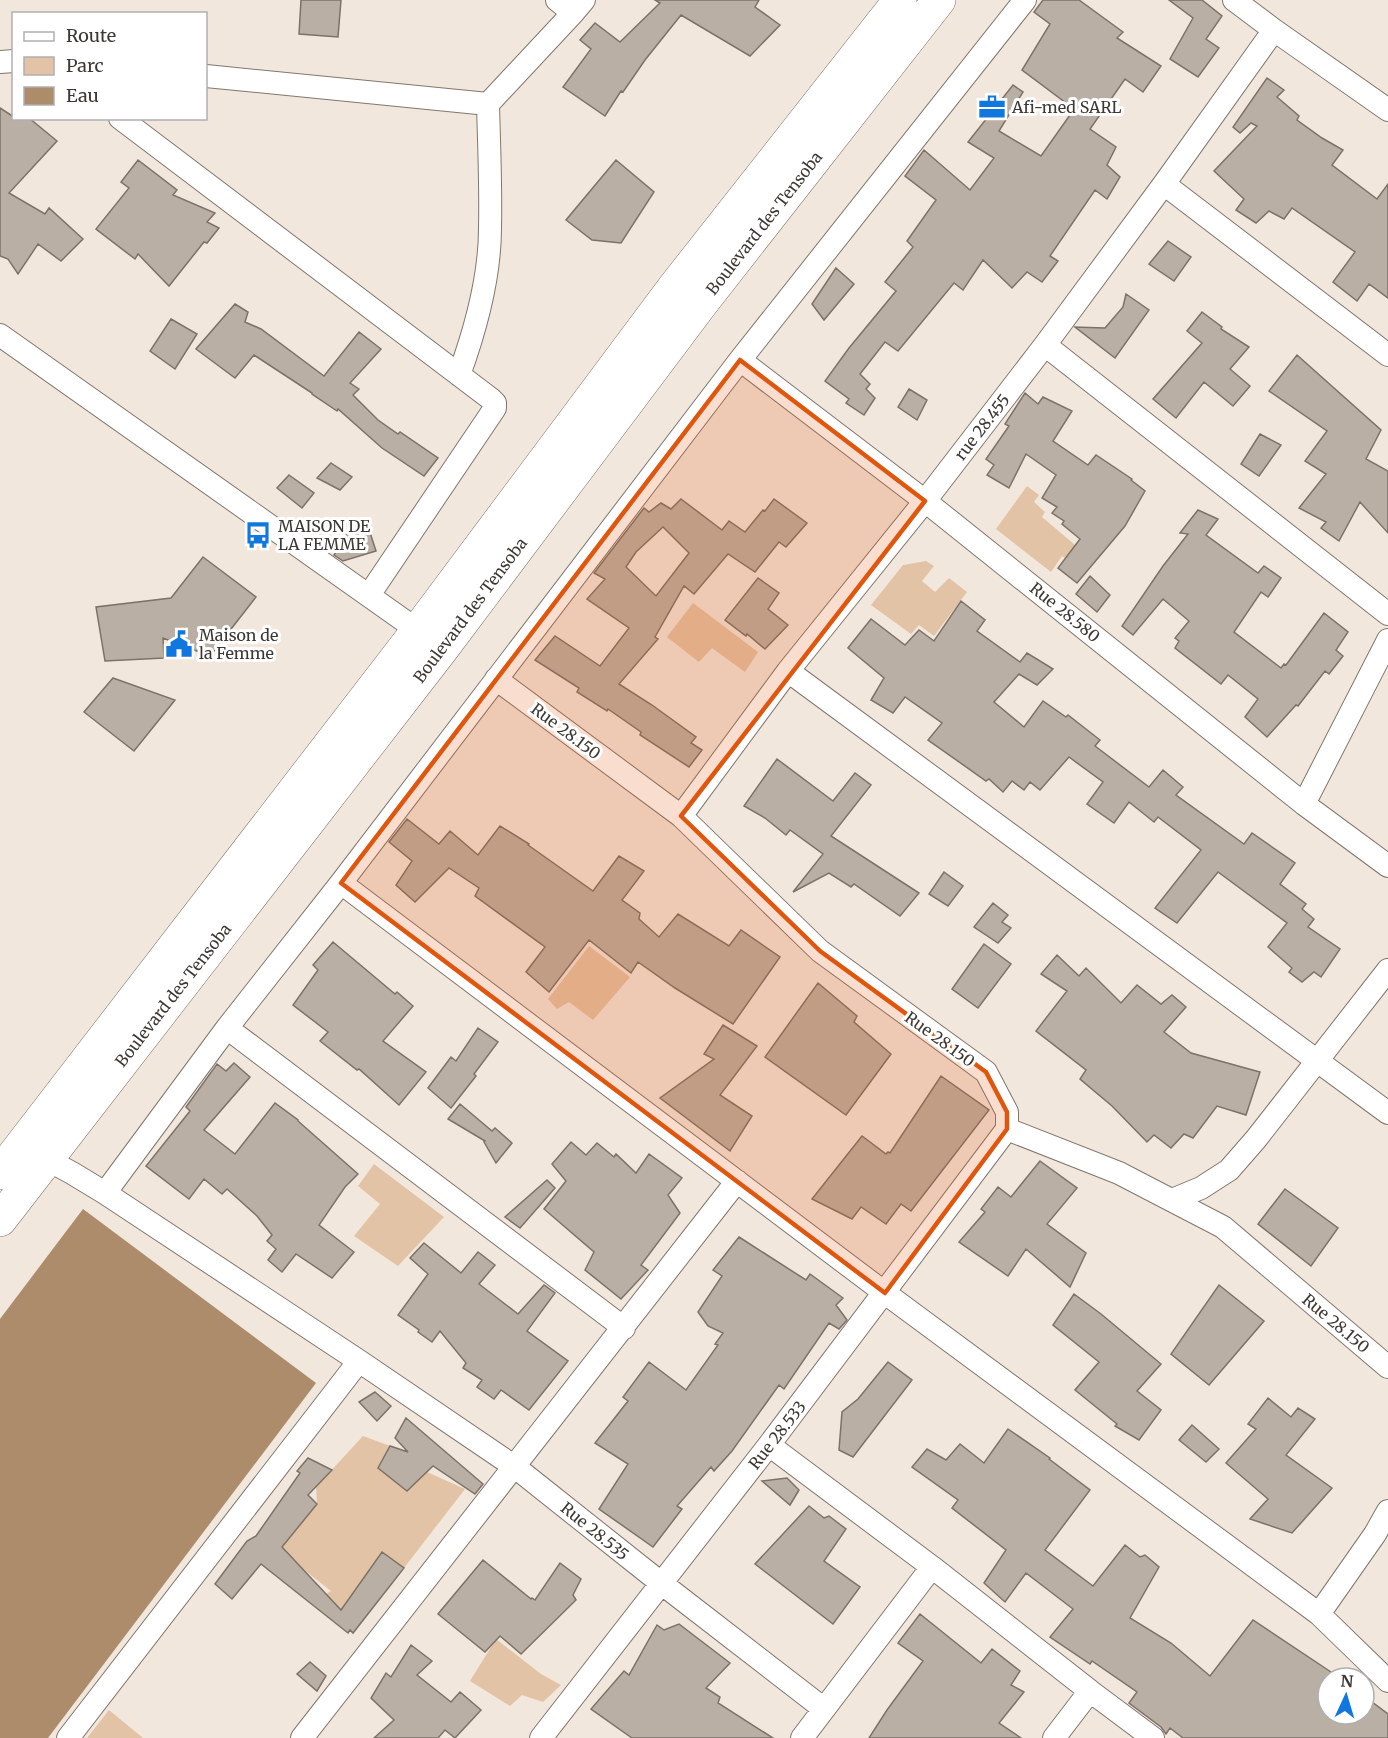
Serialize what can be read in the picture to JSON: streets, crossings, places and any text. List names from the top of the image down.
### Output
{
  "streets": {
    "main road": ["Boulevard des Tensoba"],
    "street": [
      "rue 28.455",
      "Rue 28.580",
      "Rue 28.150",
      "Rue 28.533",
      "Rue 28.535"
    ]
  },
  "crossings": [
    ["Boulevard des Tensoba", "Rue 28.535"],
    ["rue 28.455", "Rue 28.580"],
    ["rue 28.455", "Rue 28.150"],
    ["Rue 28.150", "Rue 28.533"],
    ["Rue 28.533", "Rue 28.535"]
  ],
  "places": {
    "office": ["Afi-med SARL"],
    "bus stop": ["MAISON DE LA FEMME"],
    "public building": ["Maison de la Femme"]
  },
  "legend": ["Route", "Parc", "Eau"],
  "north": "top"
}
